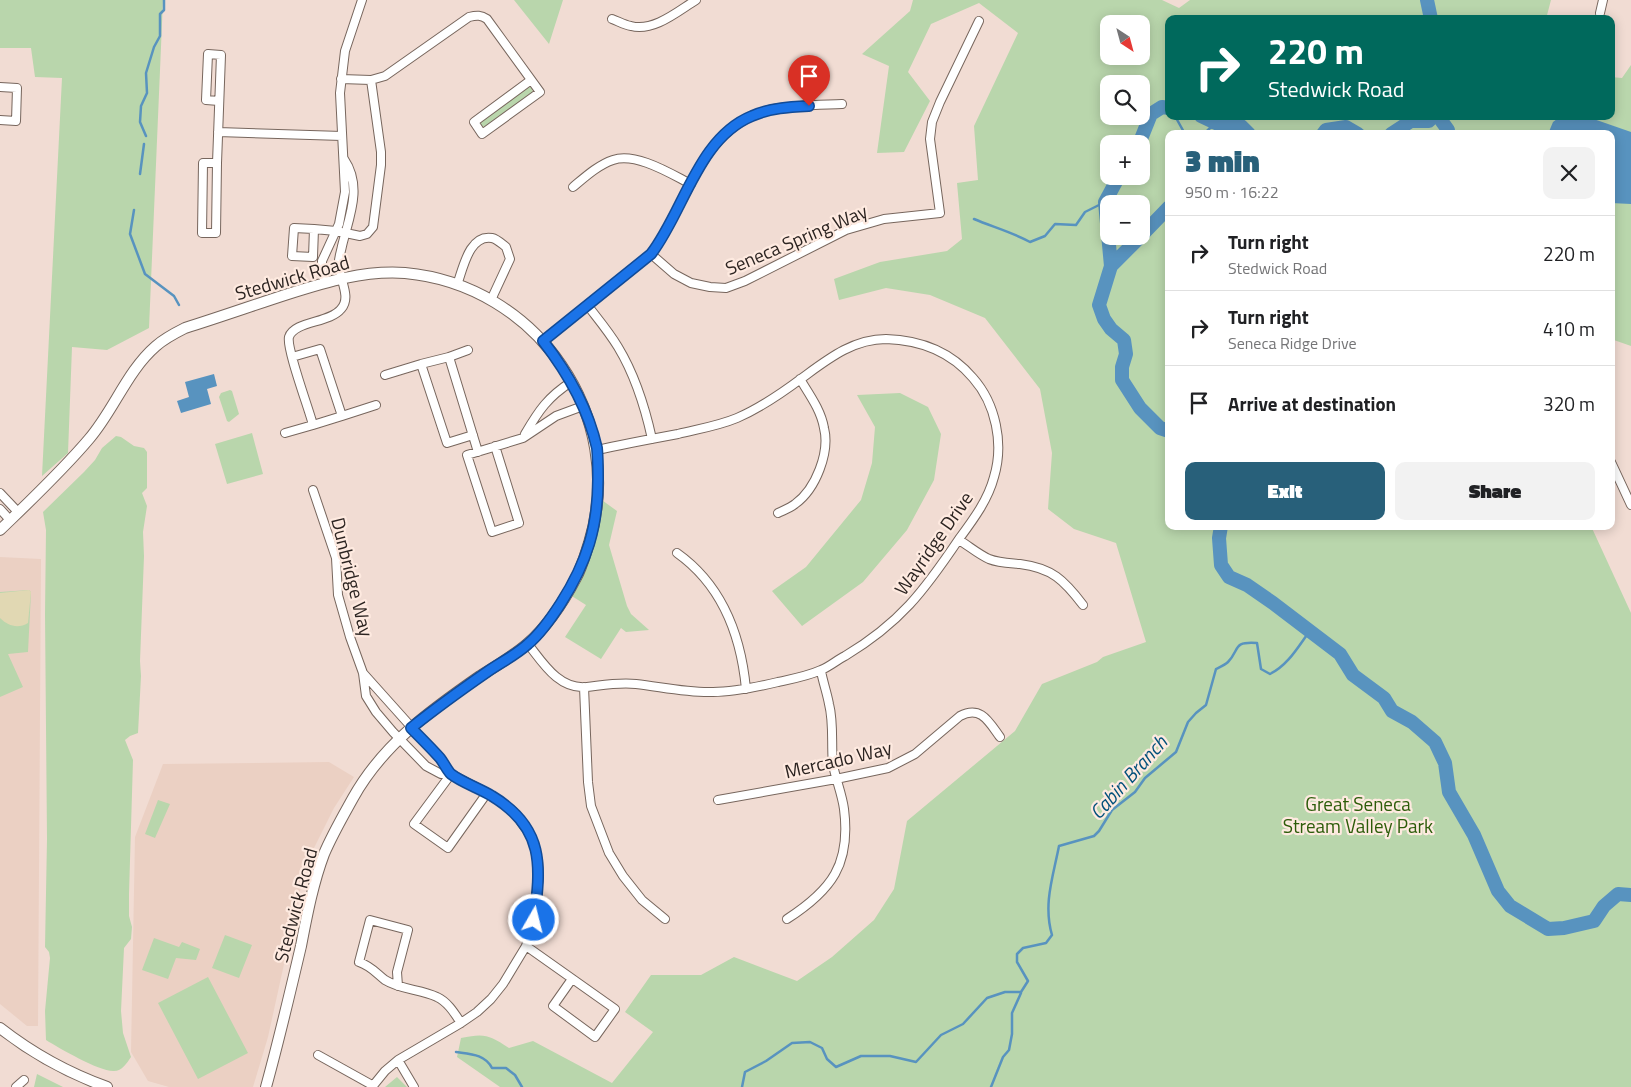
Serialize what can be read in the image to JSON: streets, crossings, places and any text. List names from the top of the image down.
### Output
{
  "streets": {
    "street": [
      "Seneca Spring Way",
      "Stedwick Road",
      "Wayridge Drive",
      "Dunbridge Way",
      "Mercado Way"
    ]
  },
  "crossings": [
    ["Stedwick Road", "Wayridge Drive"],
    ["Stedwick Road", "Dunbridge Way"]
  ],
  "water": ["Cabin Branch"],
  "parks": ["Great Seneca Stream Valley Park"],
  "north": "bottom right",
  "page": {
    "map_buttons": ["+", "−"],
    "turn": ["220 m", "Stedwick Road"],
    "heading": ["3 min", "950 m · 16:22"],
    "list": [
      {
        "name": "Turn right",
        "note": "Stedwick Road",
        "value": "220 m"
      },
      {
        "name": "Turn right",
        "note": "Seneca Ridge Drive",
        "value": "410 m"
      },
      {
        "name": "Arrive at destination",
        "value": "320 m"
      }
    ],
    "buttons": ["Exit", "Share"]
  }
}
